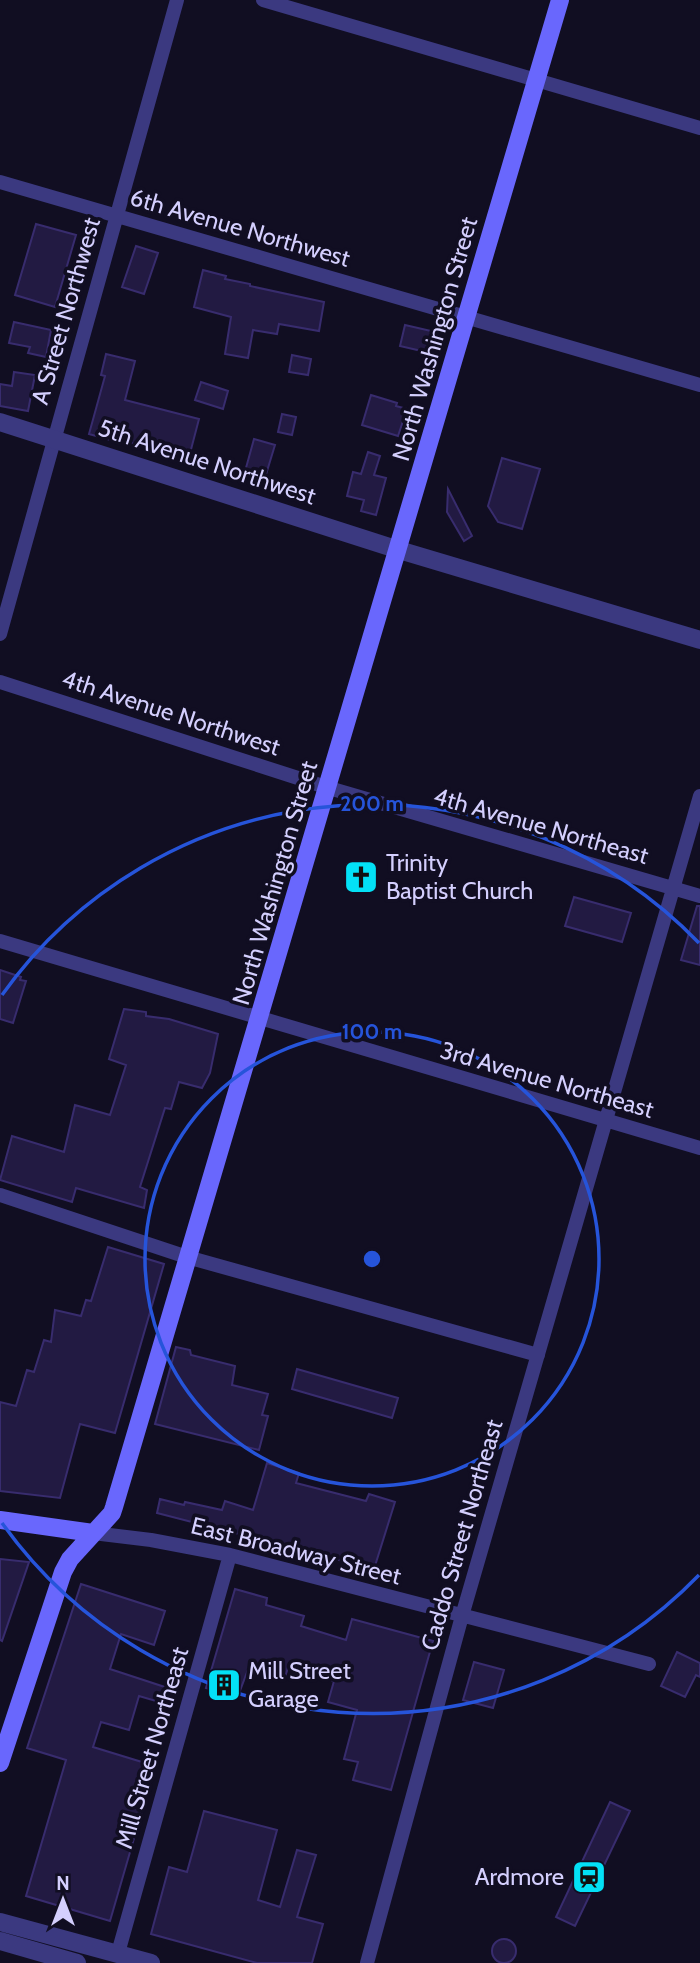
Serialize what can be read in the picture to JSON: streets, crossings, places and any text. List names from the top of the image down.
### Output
{
  "streets": {
    "main road": ["North Washington Street"],
    "street": [
      "6th Avenue Northwest",
      "A Street Northwest",
      "5th Avenue Northwest",
      "4th Avenue Northwest",
      "4th Avenue Northeast",
      "3rd Avenue Northeast",
      "Caddo Street Northeast",
      "East Broadway Street",
      "Mill Street Northeast"
    ]
  },
  "crossings": [
    ["6th Avenue Northwest", "A Street Northwest"],
    ["6th Avenue Northwest", "North Washington Street"],
    ["A Street Northwest", "5th Avenue Northwest"],
    ["North Washington Street", "5th Avenue Northwest"],
    ["North Washington Street", "4th Avenue Northwest"],
    ["North Washington Street", "4th Avenue Northeast"],
    ["North Washington Street", "3rd Avenue Northeast"],
    ["North Washington Street", "East Broadway Street"],
    ["4th Avenue Northwest", "4th Avenue Northeast"],
    ["4th Avenue Northeast", "Caddo Street Northeast"],
    ["3rd Avenue Northeast", "Caddo Street Northeast"],
    ["Caddo Street Northeast", "East Broadway Street"],
    ["East Broadway Street", "Mill Street Northeast"]
  ],
  "places": {
    "church": ["Trinity Baptist Church"],
    "building": ["Mill Street Garage"],
    "station": ["Ardmore"]
  },
  "north": "top",
  "rings": ["200 m", "100 m"]
}
